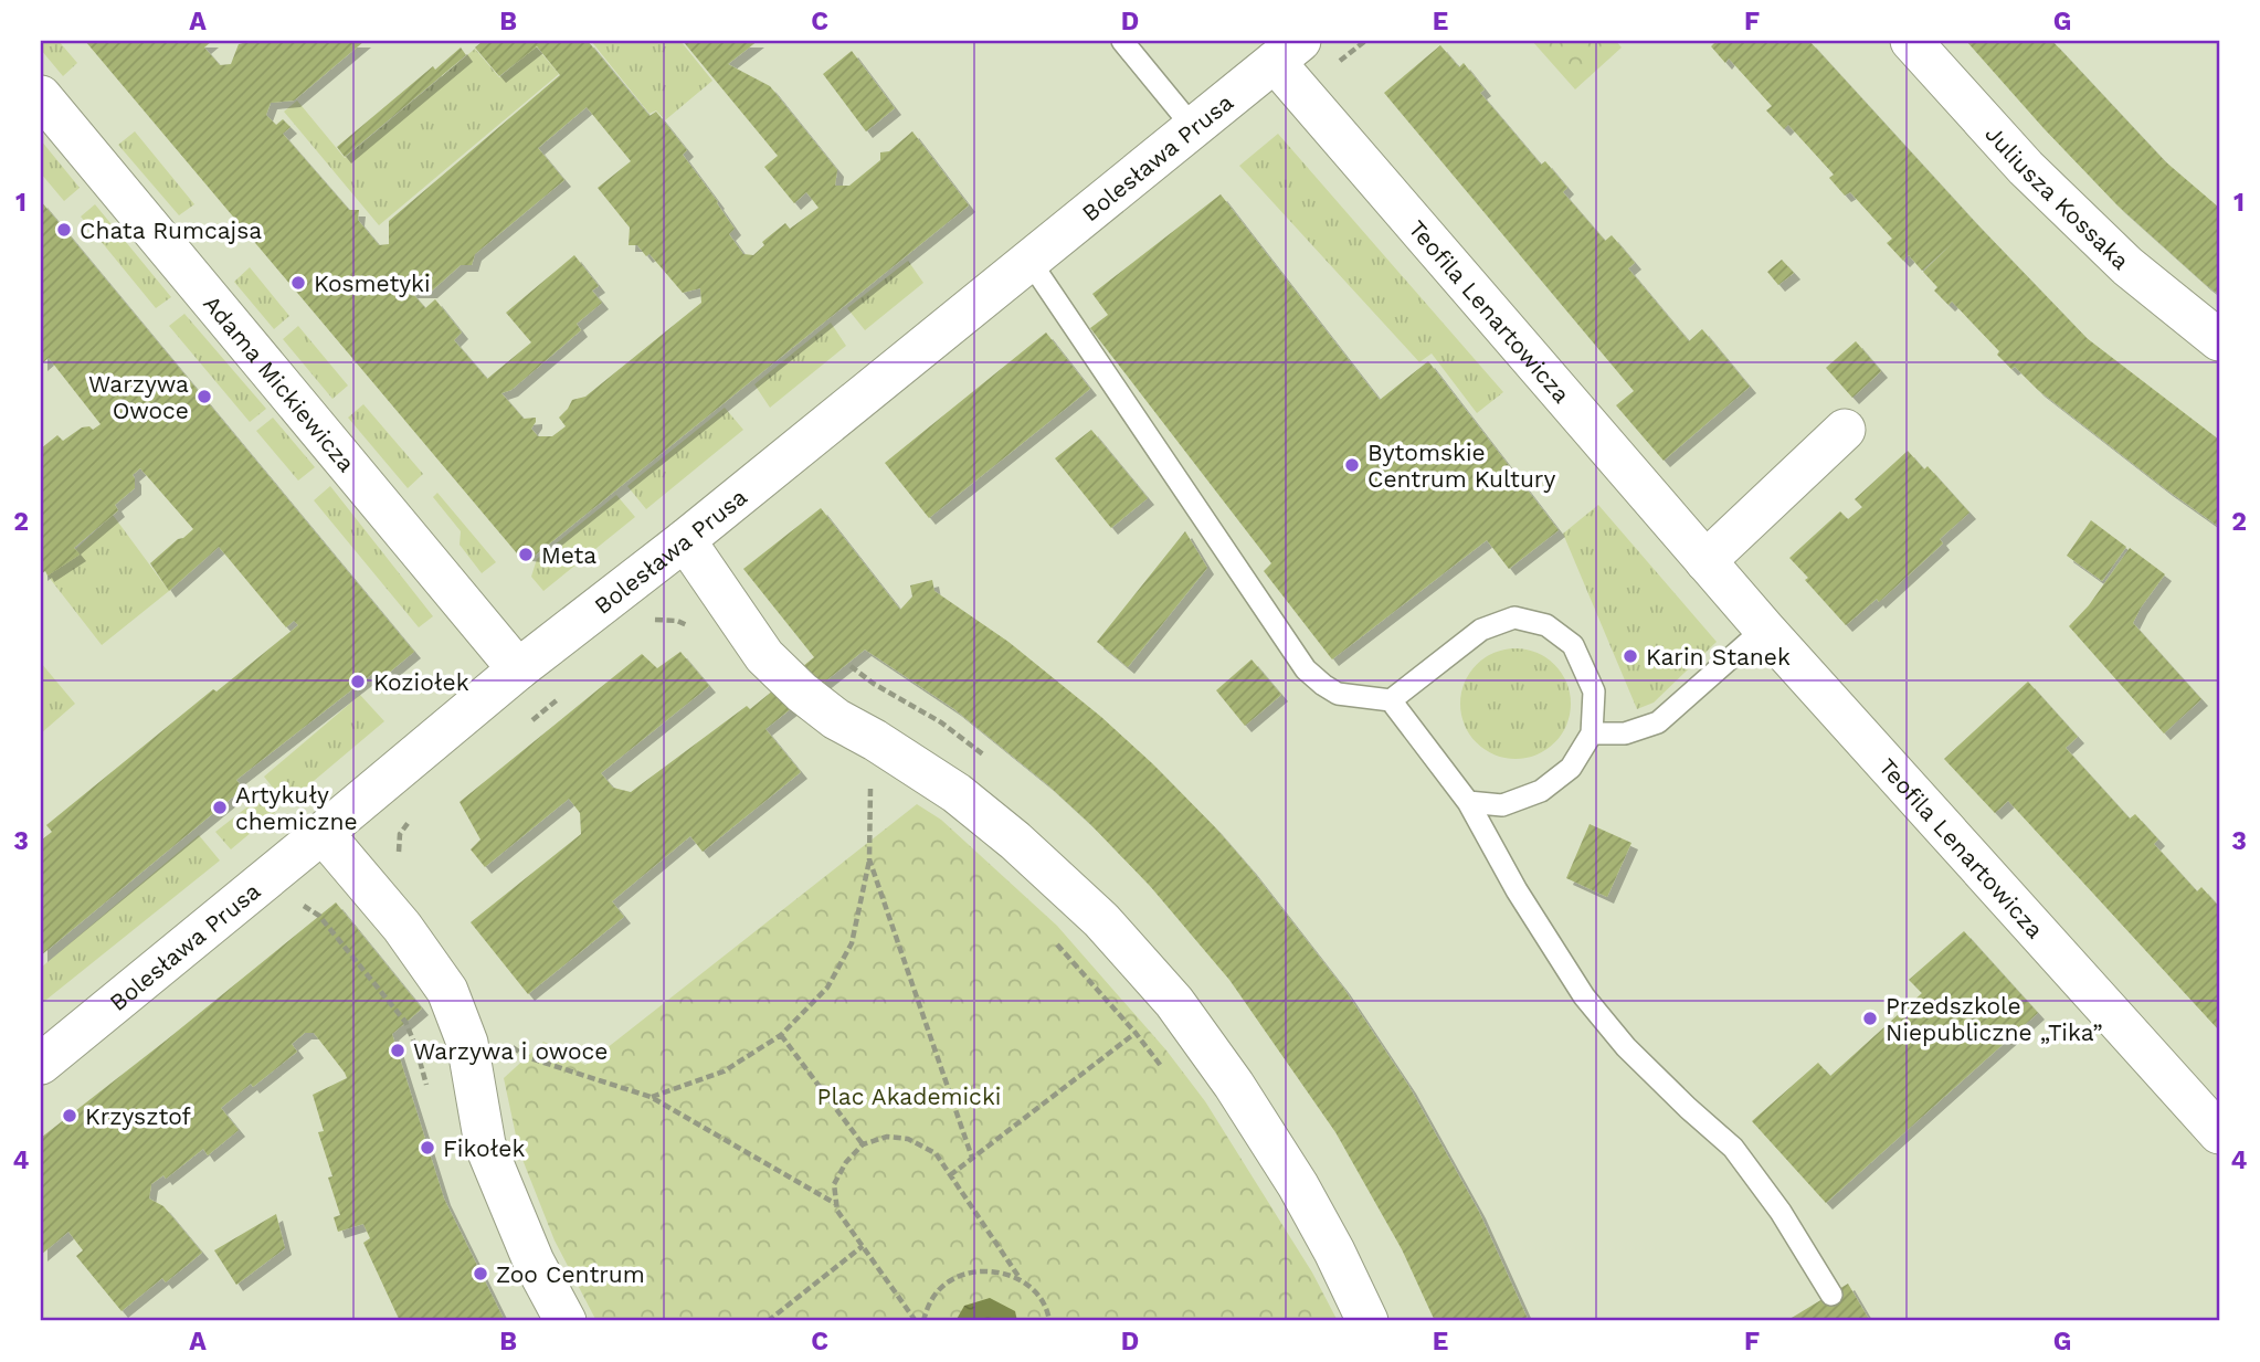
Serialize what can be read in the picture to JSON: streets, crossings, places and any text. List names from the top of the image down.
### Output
{
  "streets": {
    "street": [
      "Bolesława Prusa",
      "Juliusza Kossaka",
      "Teofila Lenartowicza",
      "Adama Mickiewicza"
    ]
  },
  "crossings": [
    ["Bolesława Prusa", "Teofila Lenartowicza"],
    ["Bolesława Prusa", "Adama Mickiewicza"]
  ],
  "parks": ["Plac Akademicki"],
  "places": [
    "Chata Rumcajsa",
    "Kosmetyki",
    "Warzywa Owoce",
    "Bytomskie Centrum Kultury",
    "Meta",
    "Karin Stanek",
    "Koziołek",
    "Artykuły chemiczne",
    "Przedszkole Niepubliczne „Tika”",
    "Warzywa i owoce",
    "Krzysztof",
    "Fikołek",
    "Zoo Centrum"
  ],
  "grid": {
    "columns": [
      "A",
      "B",
      "C",
      "D",
      "E",
      "F",
      "G"
    ],
    "rows": [
      "1",
      "2",
      "3",
      "4"
    ]
  }
}
